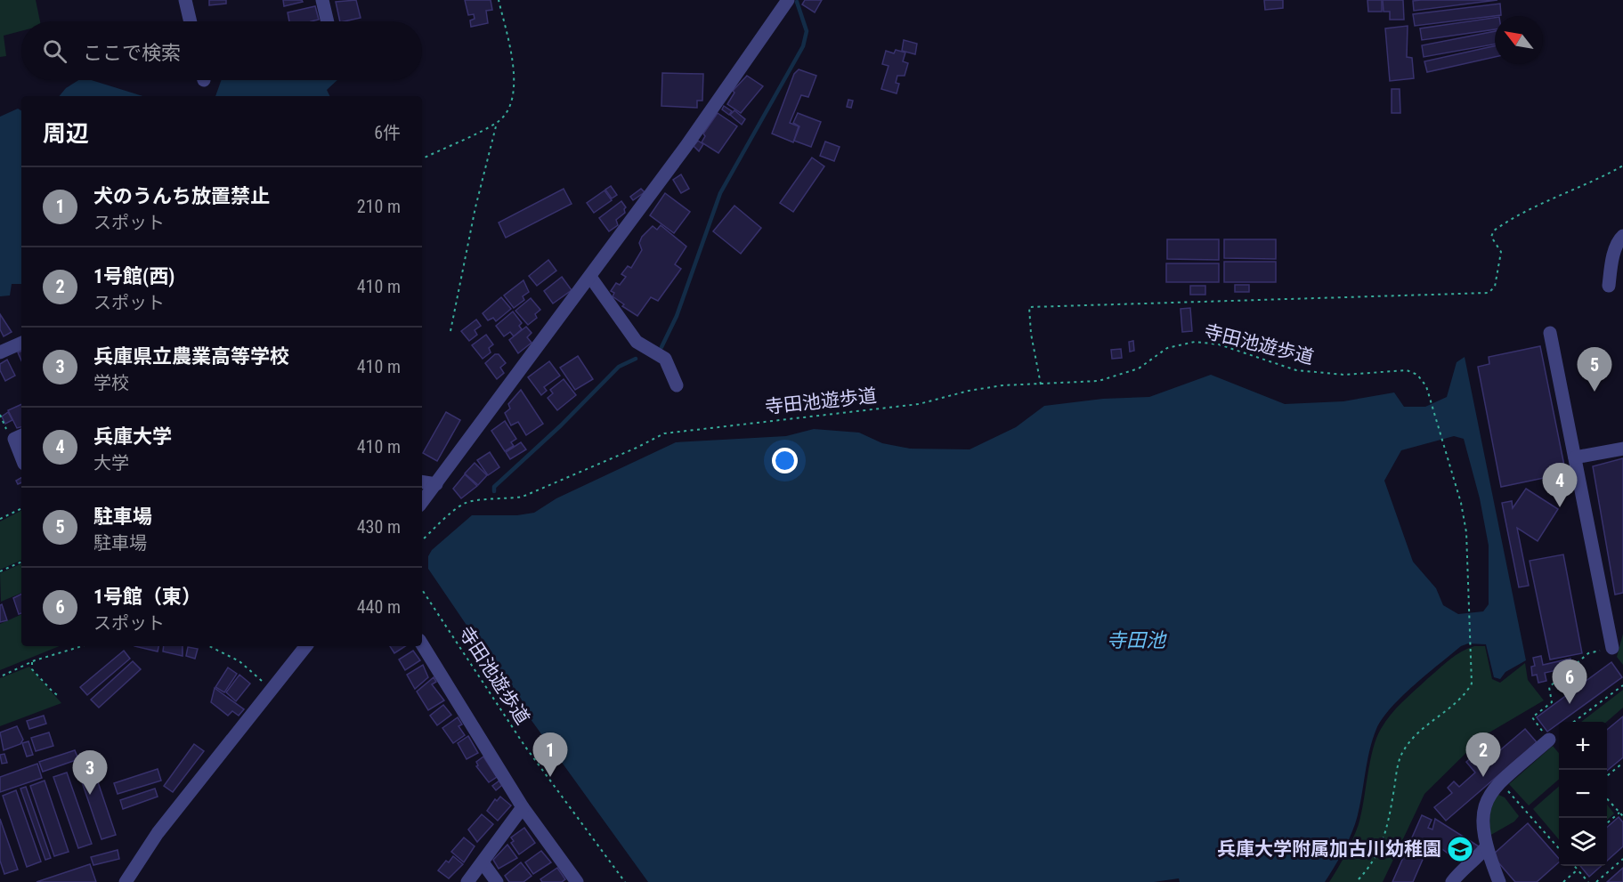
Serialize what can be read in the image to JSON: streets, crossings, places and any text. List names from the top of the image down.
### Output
{
  "streets": {
    "path": ["寺田池遊歩道"]
  },
  "water": ["寺田池"],
  "places": {
    "school or university": ["兵庫大学附属加古川幼稚園"]
  },
  "north": "top left",
  "page": {
    "search": "ここで検索",
    "heading": ["周辺", "6件"],
    "list": [
      {
        "mark": "1",
        "name": "犬のうんち放置禁止",
        "note": "スポット",
        "value": "210 m"
      },
      {
        "mark": "2",
        "name": "1号館(西)",
        "note": "スポット",
        "value": "410 m"
      },
      {
        "mark": "3",
        "name": "兵庫県立農業高等学校",
        "note": "学校",
        "value": "410 m"
      },
      {
        "mark": "4",
        "name": "兵庫大学",
        "note": "大学",
        "value": "410 m"
      },
      {
        "mark": "5",
        "name": "駐車場",
        "note": "駐車場",
        "value": "430 m"
      },
      {
        "mark": "6",
        "name": "1号館（東）",
        "note": "スポット",
        "value": "440 m"
      }
    ],
    "pins": [
      "5",
      "4",
      "6",
      "1",
      "2",
      "3"
    ],
    "map_buttons": ["+", "−"]
  }
}
